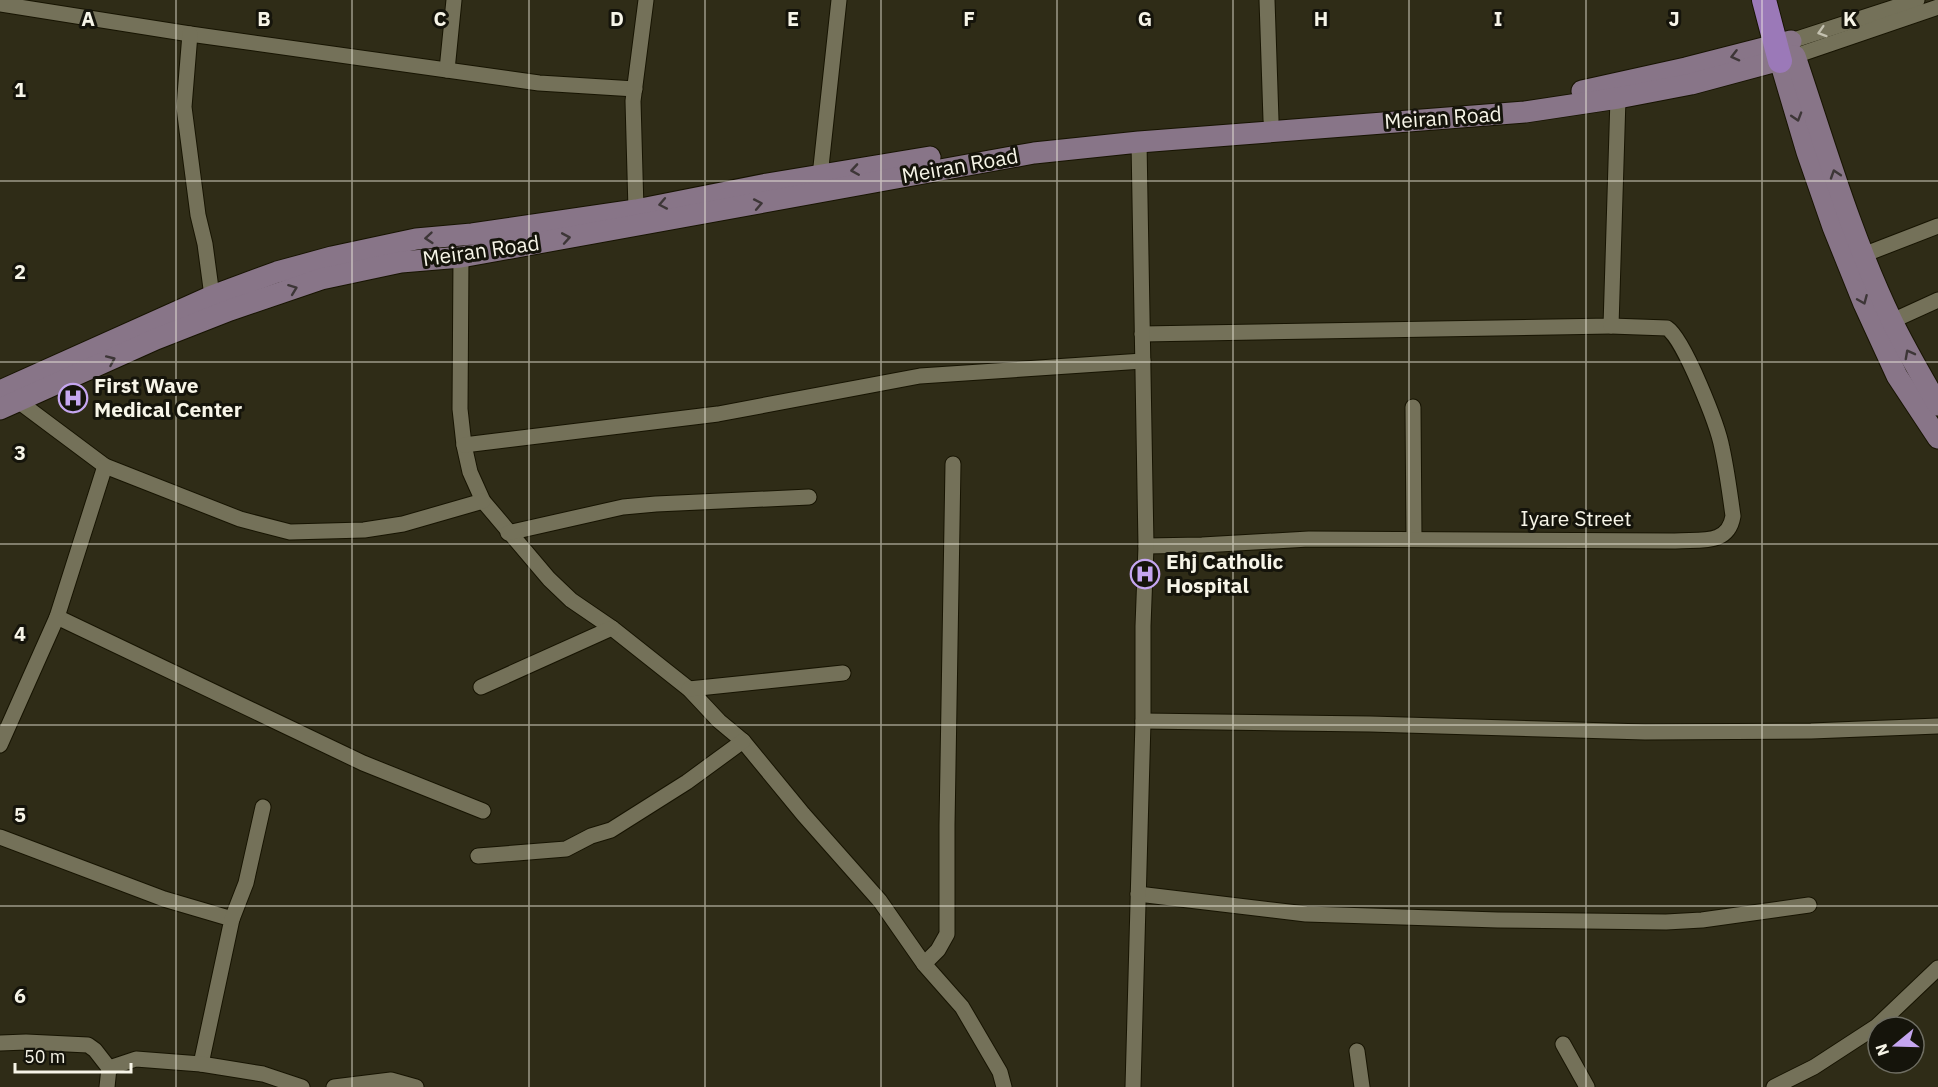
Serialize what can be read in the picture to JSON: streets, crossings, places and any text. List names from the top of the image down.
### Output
{
  "streets": {
    "main road": ["Meiran Road"],
    "street": ["Iyare Street"]
  },
  "places": {
    "hospital": ["First Wave Medical Center", "Ehj Catholic Hospital"]
  },
  "scale_bar": "50 m",
  "north": "left",
  "grid": {
    "columns": [
      "A",
      "B",
      "C",
      "D",
      "E",
      "F",
      "G",
      "H",
      "I",
      "J",
      "K"
    ],
    "rows": [
      "1",
      "2",
      "3",
      "4",
      "5",
      "6"
    ]
  }
}
